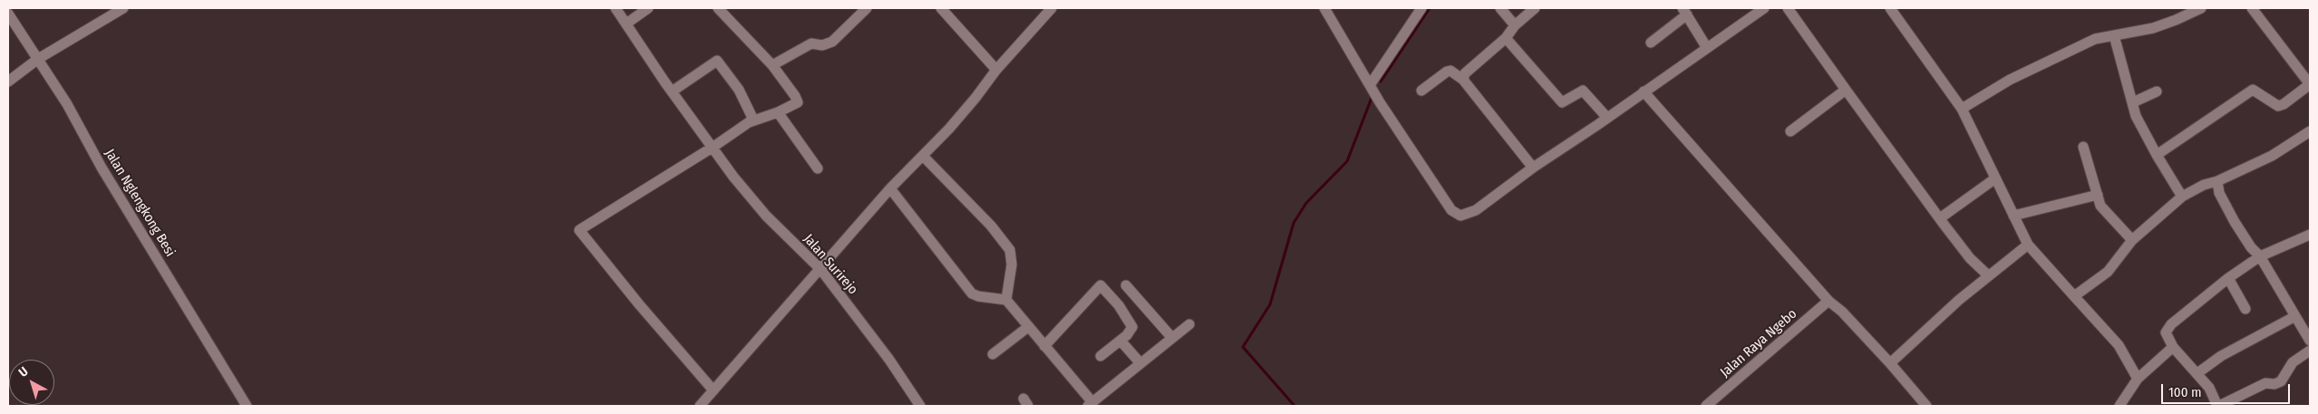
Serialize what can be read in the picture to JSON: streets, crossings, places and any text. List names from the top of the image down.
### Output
{
  "streets": {
    "street": ["Jalan Nglengkong Besi", "Jalan Surirejo", "Jalan Raya Ngebo"]
  },
  "scale_bar": "100 m",
  "north": "top left"
}
